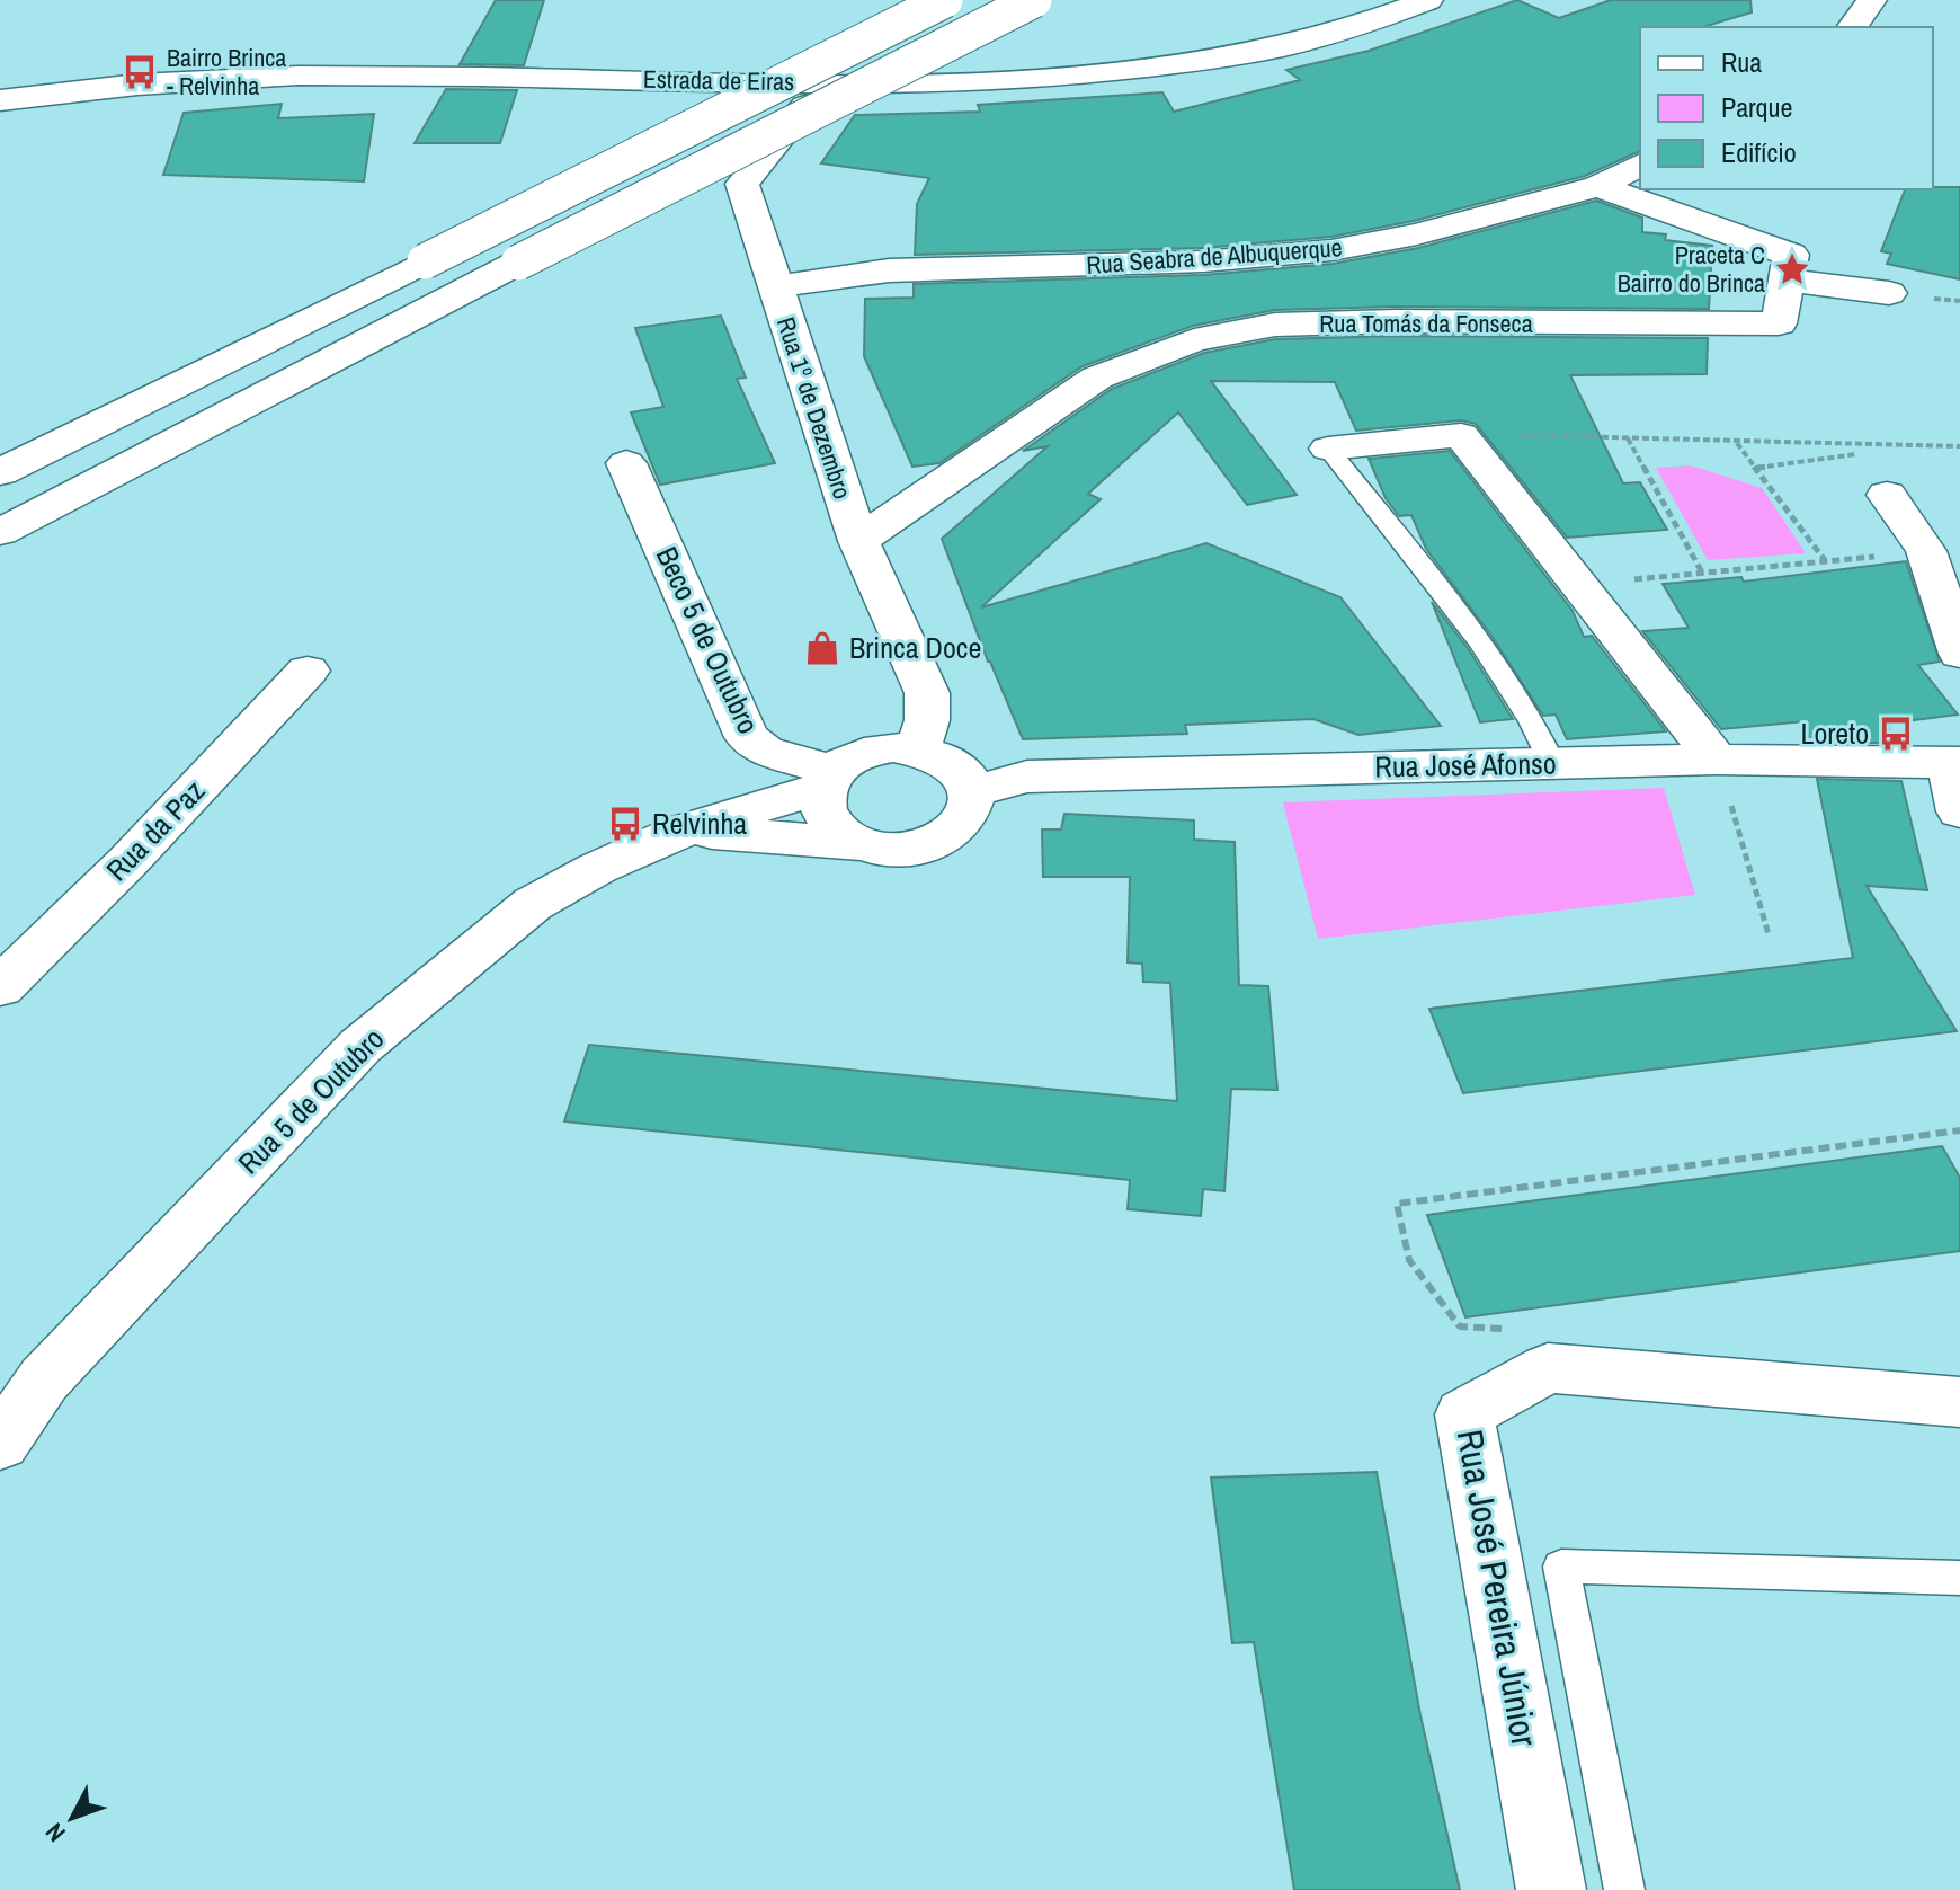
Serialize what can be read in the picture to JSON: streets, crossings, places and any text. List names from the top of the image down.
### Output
{
  "streets": {
    "main road": [
      "Estrada de Eiras",
      "Rua Seabra de Albuquerque",
      "Rua Tomás da Fonseca",
      "Rua 1º de Dezembro",
      "Beco 5 de Outubro",
      "Rua José Afonso",
      "Rua da Paz",
      "Rua 5 de Outubro",
      "Rua José Pereira Júnior"
    ]
  },
  "crossings": [
    ["Estrada de Eiras", "Rua 1º de Dezembro"],
    ["Rua Seabra de Albuquerque", "Rua 1º de Dezembro"],
    ["Rua Tomás da Fonseca", "Rua 1º de Dezembro"],
    ["Rua 1º de Dezembro", "Beco 5 de Outubro"],
    ["Rua 1º de Dezembro", "Rua José Afonso"],
    ["Rua 1º de Dezembro", "Rua 5 de Outubro"],
    ["Beco 5 de Outubro", "Rua José Afonso"],
    ["Beco 5 de Outubro", "Rua 5 de Outubro"],
    ["Rua José Afonso", "Rua 5 de Outubro"]
  ],
  "places": {
    "bus stop": ["Bairro Brinca - Relvinha", "Loreto", "Relvinha"],
    "place": ["Praceta C Bairro do Brinca"],
    "shop": ["Brinca Doce"]
  },
  "legend": ["Rua", "Parque", "Edifício"],
  "north": "bottom left"
}
